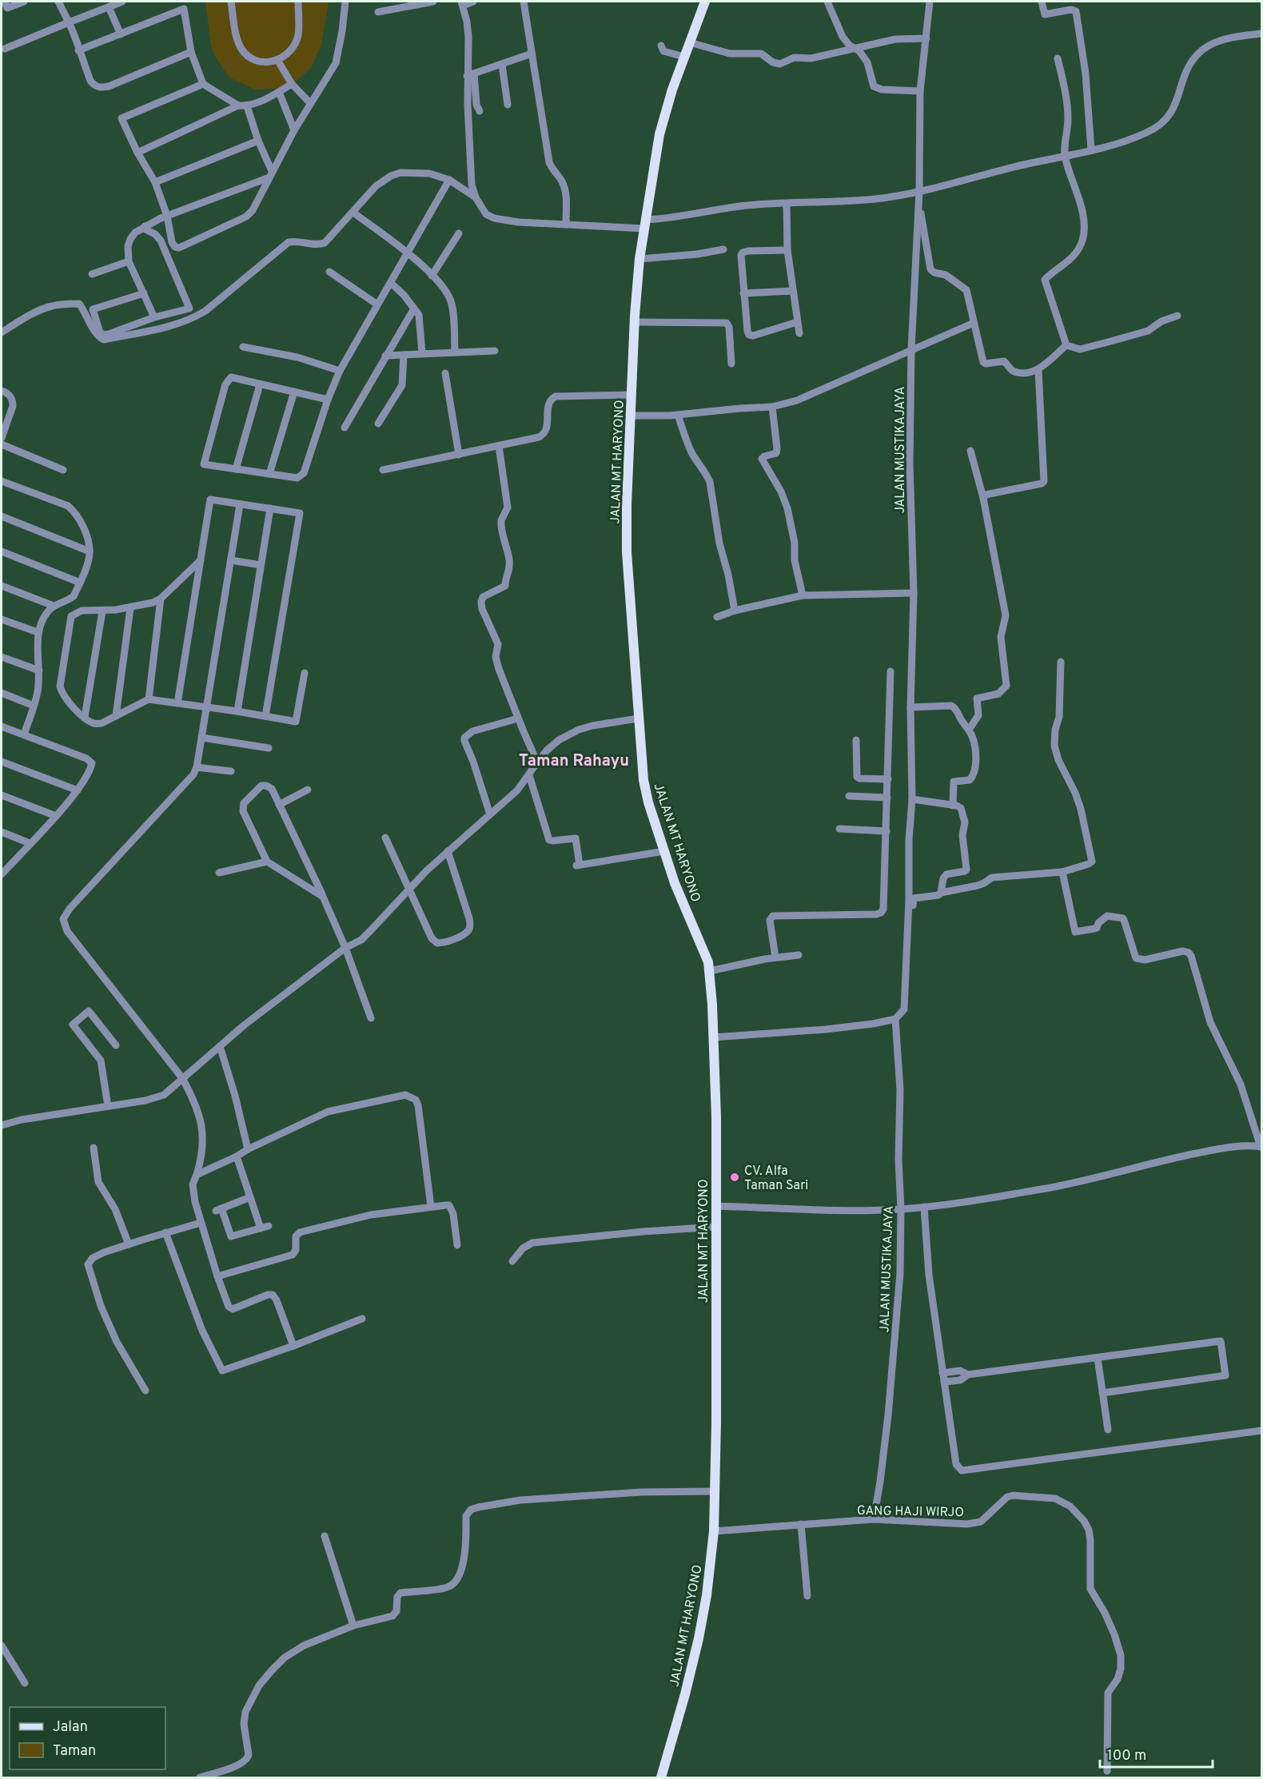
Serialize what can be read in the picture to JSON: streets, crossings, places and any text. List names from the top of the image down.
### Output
{
  "streets": {
    "main road": ["JALAN MT HARYONO"],
    "street": ["JALAN MUSTIKAJAYA", "GANG HAJI WIRJO"]
  },
  "crossings": [
    ["JALAN MUSTIKAJAYA", "GANG HAJI WIRJO"],
    ["JALAN MT HARYONO", "GANG HAJI WIRJO"]
  ],
  "districts": ["Taman Rahayu"],
  "places": ["CV. Alfa Taman Sari"],
  "legend": ["Jalan", "Taman"],
  "scale_bar": "100 m"
}
